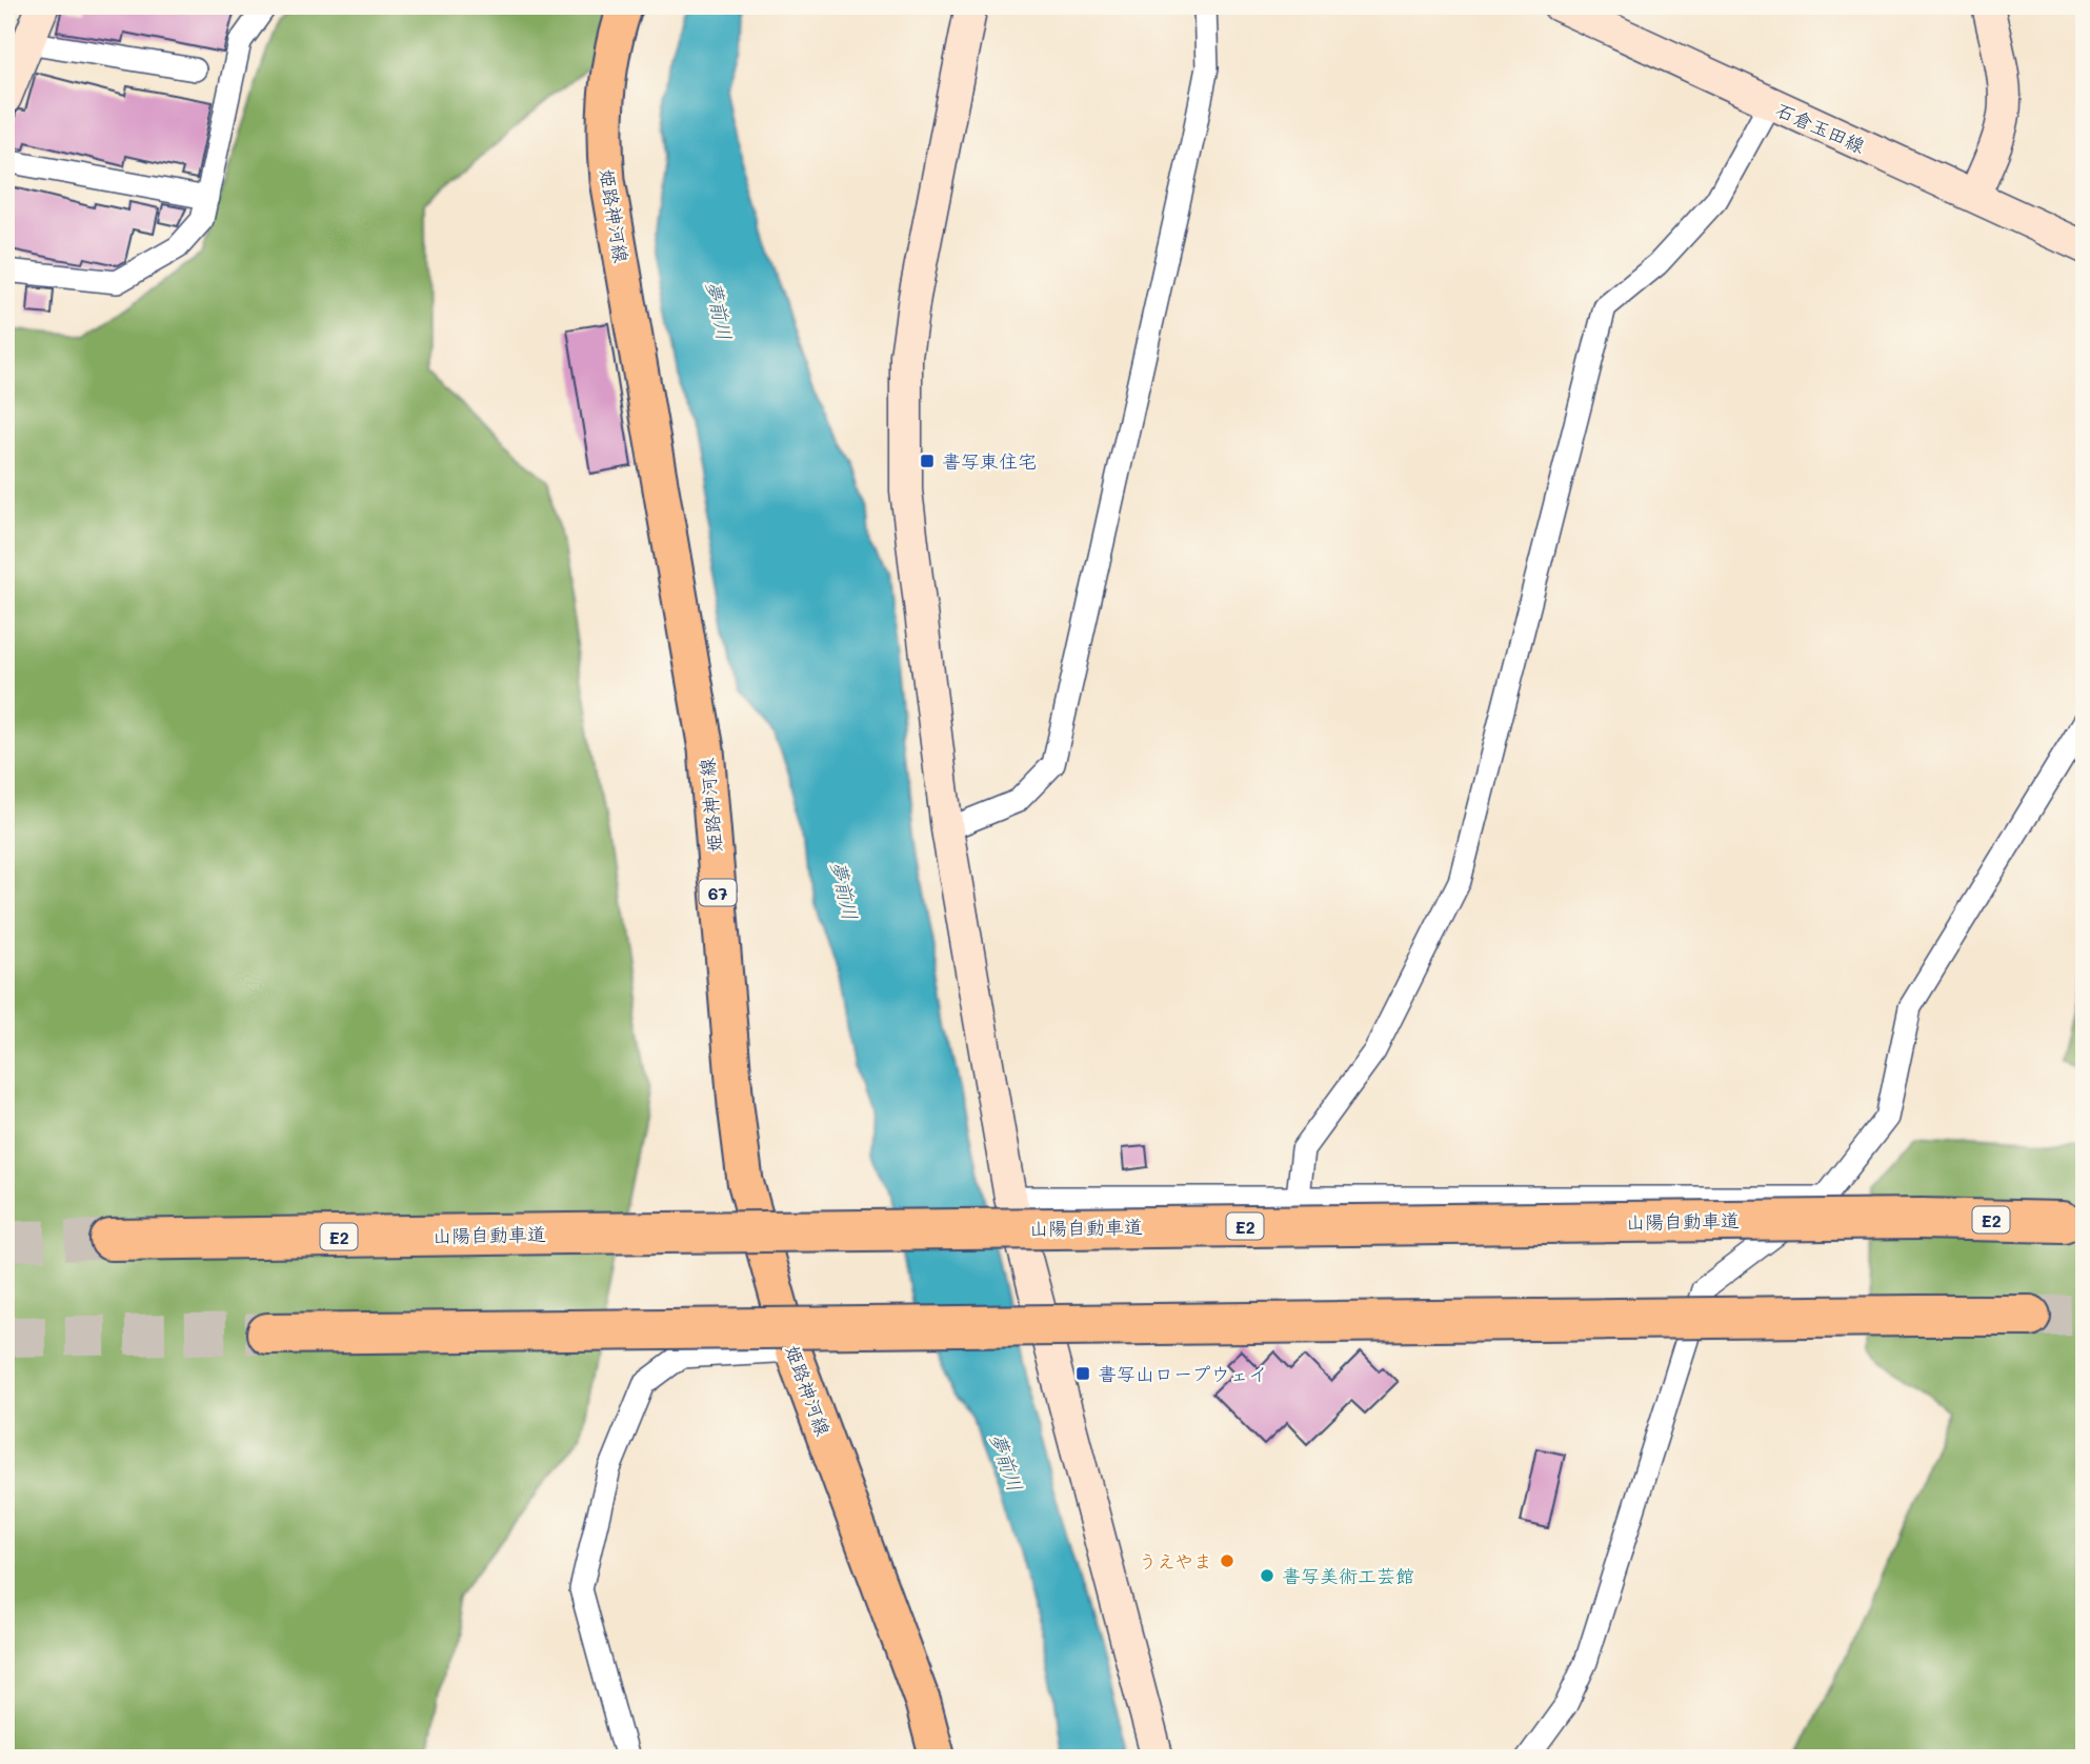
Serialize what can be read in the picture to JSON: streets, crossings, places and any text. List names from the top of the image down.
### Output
{
  "streets": {
    "highway": ["E2", "山陽自動車道"],
    "main road": ["姫路神河線", "67"],
    "street": ["石倉玉田線"]
  },
  "water": ["夢前川"],
  "places": {
    "transit": ["書写東住宅", "書写山ロープウェイ"],
    "other": ["うえやま", "書写美術工芸館"]
  }
}
